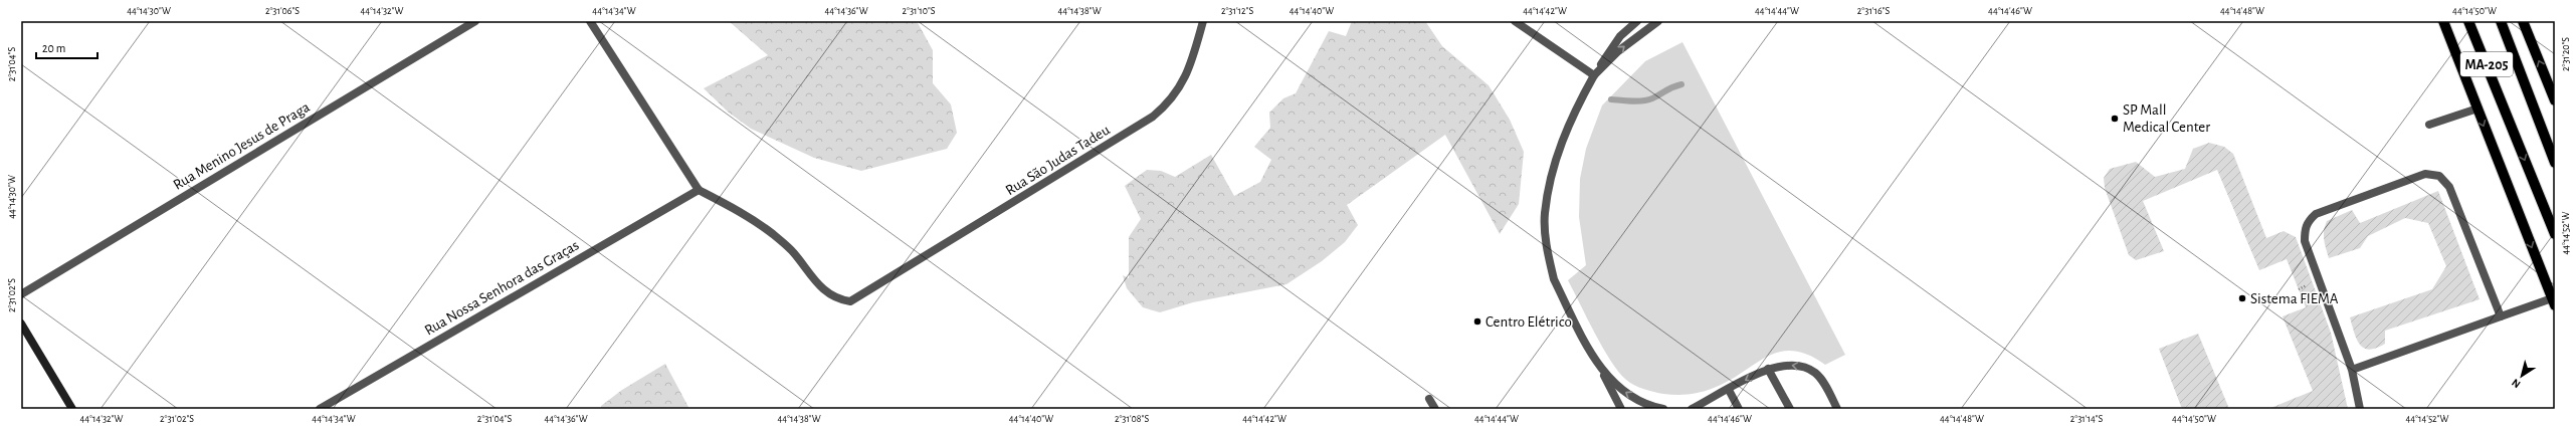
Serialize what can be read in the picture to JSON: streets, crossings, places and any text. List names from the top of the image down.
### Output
{
  "streets": {
    "main road": ["MA-205"],
    "street": ["Rua Menino Jesus de Praga", "Rua São Judas Tadeu", "Rua Nossa Senhora das Graças"]
  },
  "crossings": [
    ["Rua São Judas Tadeu", "Rua Nossa Senhora das Graças"]
  ],
  "places": ["SP Mall Medical Center", "Sistema FIEMA", "Centro Elétrico"],
  "scale_bar": "20 m",
  "north": "bottom left",
  "coordinates": [
    "44°14'30\"W",
    "2°31'06\"S",
    "44°14'32\"W",
    "44°14'34\"W",
    "44°14'36\"W",
    "2°31'10\"S",
    "44°14'38\"W",
    "2°31'12\"S",
    "44°14'40\"W",
    "44°14'42\"W",
    "44°14'44\"W",
    "2°31'16\"S",
    "44°14'46\"W",
    "44°14'48\"W",
    "44°14'50\"W",
    "2°31'20\"S",
    "2°31'04\"S",
    "44°14'52\"W",
    "2°31'02\"S",
    "2°31'08\"S",
    "2°31'14\"S"
  ]
}
